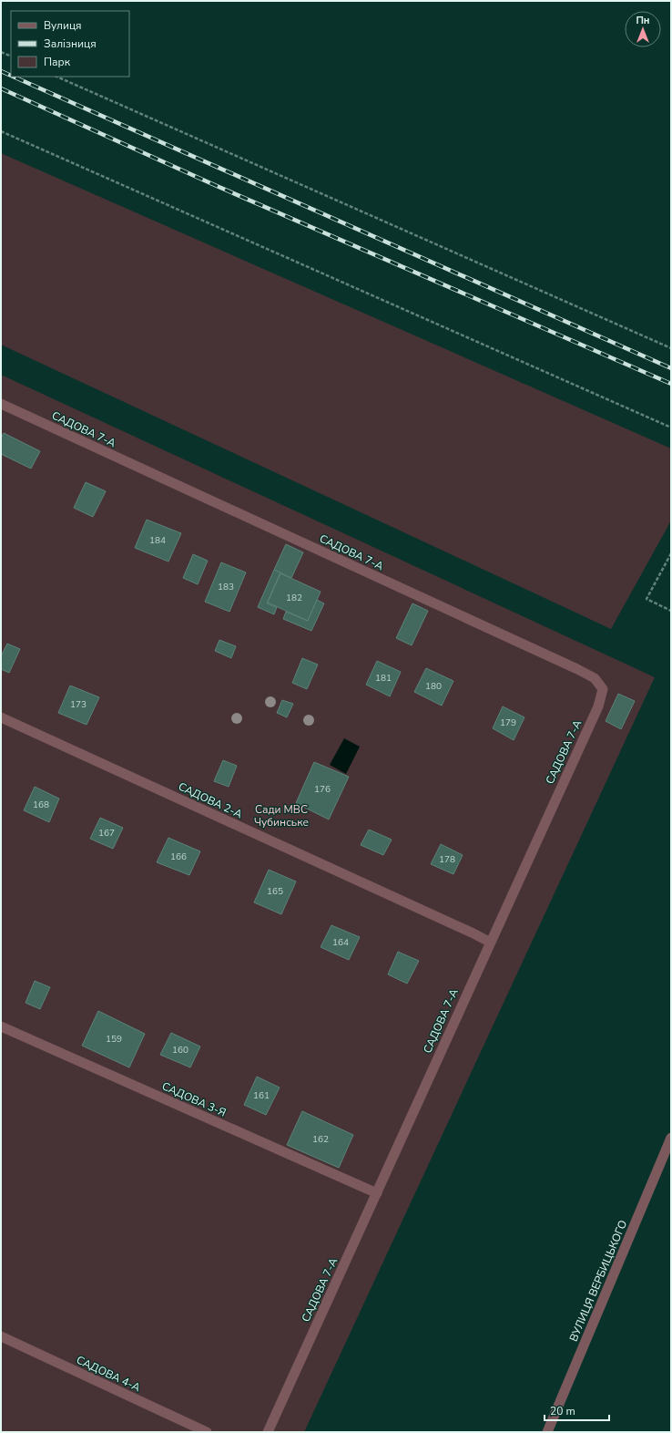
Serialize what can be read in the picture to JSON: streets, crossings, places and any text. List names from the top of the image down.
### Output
{
  "streets": {
    "street": [
      "САДОВА 7-А",
      "САДОВА 2-А",
      "САДОВА 3-Я",
      "ВУЛИЦЯ ВЕРБИЦЬКОГО",
      "САДОВА 4-А"
    ]
  },
  "crossings": [
    ["САДОВА 7-А", "САДОВА 2-А"],
    ["САДОВА 7-А", "САДОВА 3-Я"]
  ],
  "parks": ["Сади МВС Чубинське"],
  "house_numbers": [
    "184",
    "183",
    "182",
    "181",
    "180",
    "173",
    "179",
    "176",
    "168",
    "167",
    "166",
    "178",
    "165",
    "164",
    "159",
    "160",
    "161",
    "162"
  ],
  "legend": ["Вулиця", "Залізниця", "Парк"],
  "scale_bar": "20 m",
  "north": "top"
}
